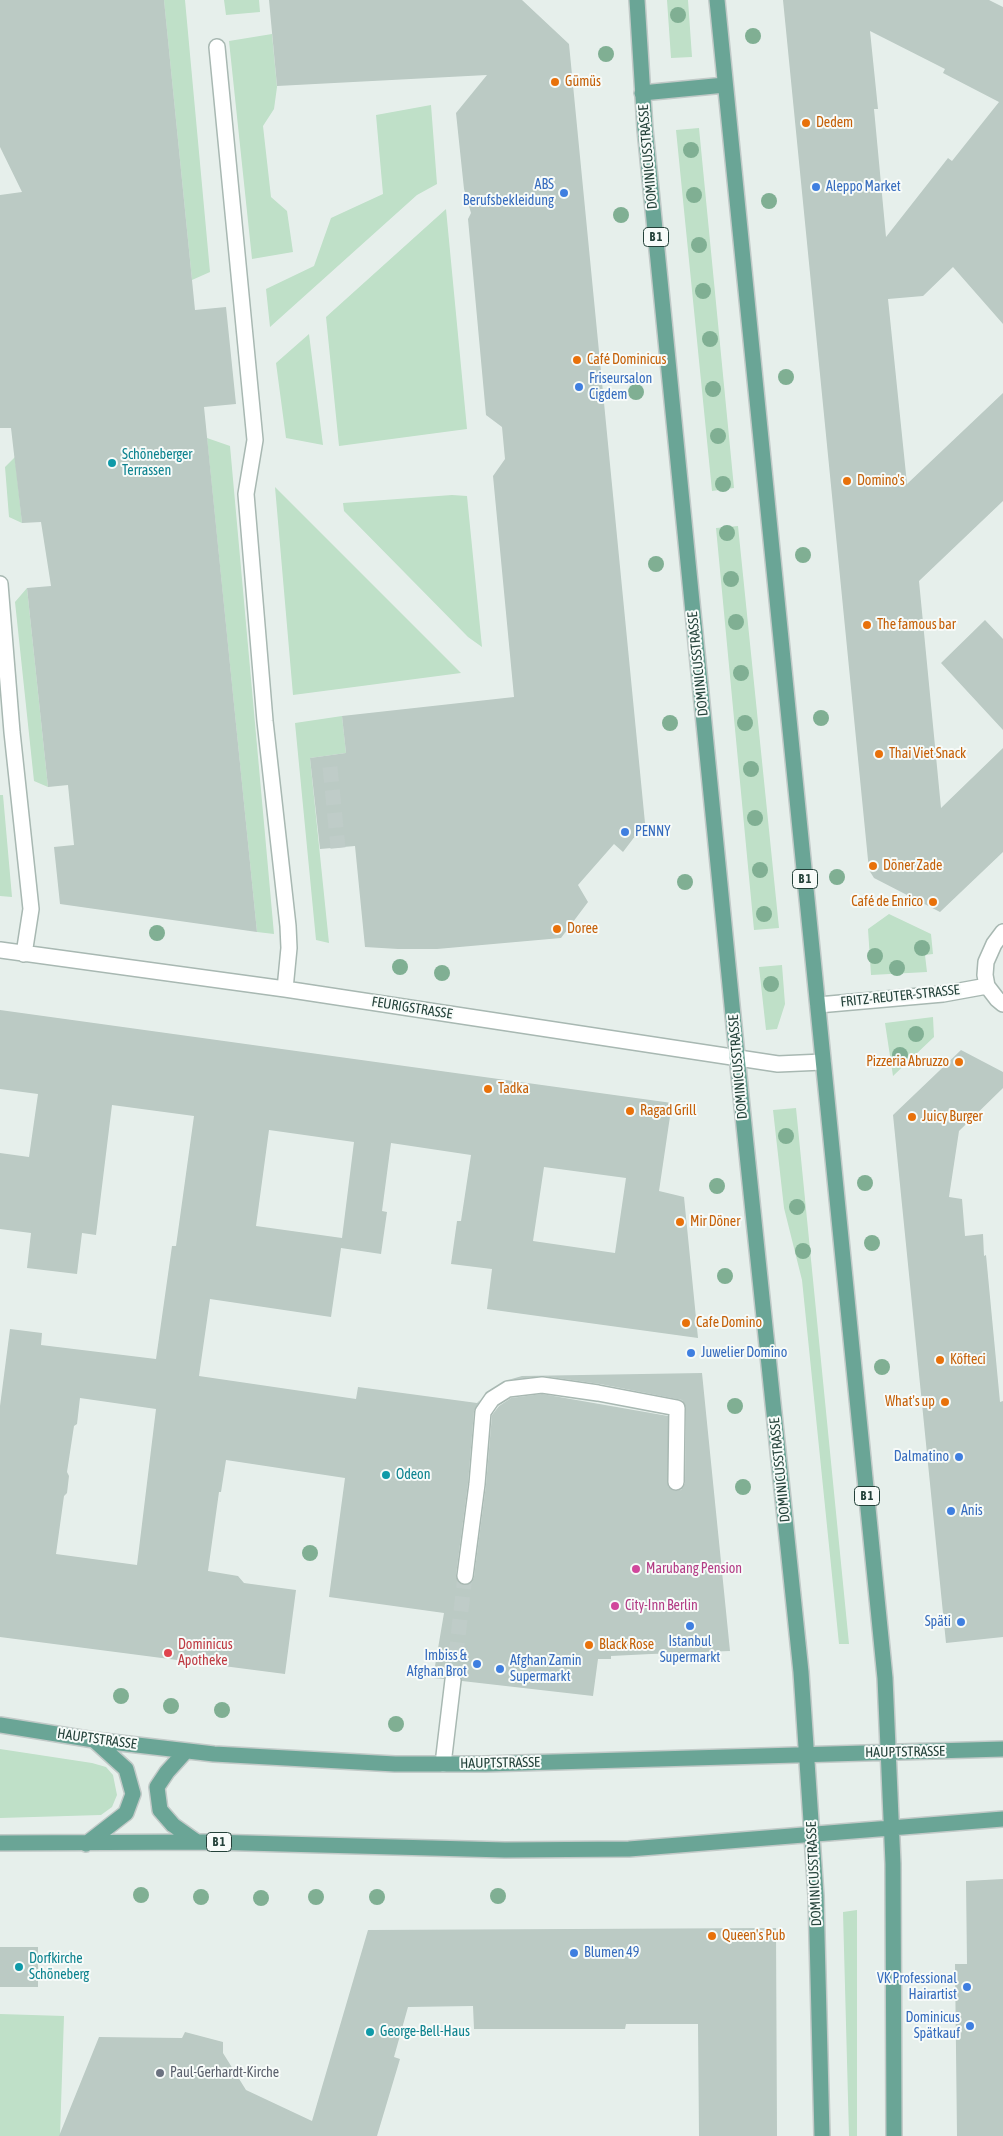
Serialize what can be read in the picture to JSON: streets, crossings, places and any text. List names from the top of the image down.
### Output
{
  "streets": {
    "main road": ["DOMINICUSSTRASSE", "B 1", "HAUPTSTRASSE"],
    "street": ["FRITZ-REUTER-STRASSE", "FEURIGSTRASSE"]
  },
  "crossings": [
    ["DOMINICUSSTRASSE", "B 1"],
    ["DOMINICUSSTRASSE", "FEURIGSTRASSE"],
    ["DOMINICUSSTRASSE", "HAUPTSTRASSE"],
    ["B 1", "FRITZ-REUTER-STRASSE"],
    ["B 1", "FEURIGSTRASSE"],
    ["B 1", "HAUPTSTRASSE"]
  ],
  "places": [
    "Gümüs",
    "Dedem",
    "Aleppo Market",
    "ABS Berufsbekleidung",
    "Café Dominicus",
    "Friseursalon Cigdem",
    "Schöneberger Terrassen",
    "Domino's",
    "The famous bar",
    "Thai Viet Snack",
    "PENNY",
    "Döner Zade",
    "Café de Enrico",
    "Doree",
    "Pizzeria Abruzzo",
    "Tadka",
    "Ragad Grill",
    "Juicy Burger",
    "Mir Döner",
    "Cafe Domino",
    "Juwelier Domino",
    "Köfteci",
    "What's up",
    "Dalmatino",
    "Odeon",
    "Anis",
    "Marubang Pension",
    "City-Inn Berlin",
    "Späti",
    "Istanbul Supermarkt",
    "Black Rose",
    "Dominicus Apotheke",
    "Imbiss & Afghan Brot",
    "Afghan Zamin Supermarkt",
    "Queen's Pub",
    "Blumen 49",
    "Dorfkirche Schöneberg",
    "VK Professional Hairartist",
    "Dominicus Spätkauf",
    "George-Bell-Haus",
    "Paul-Gerhardt-Kirche"
  ]
}
